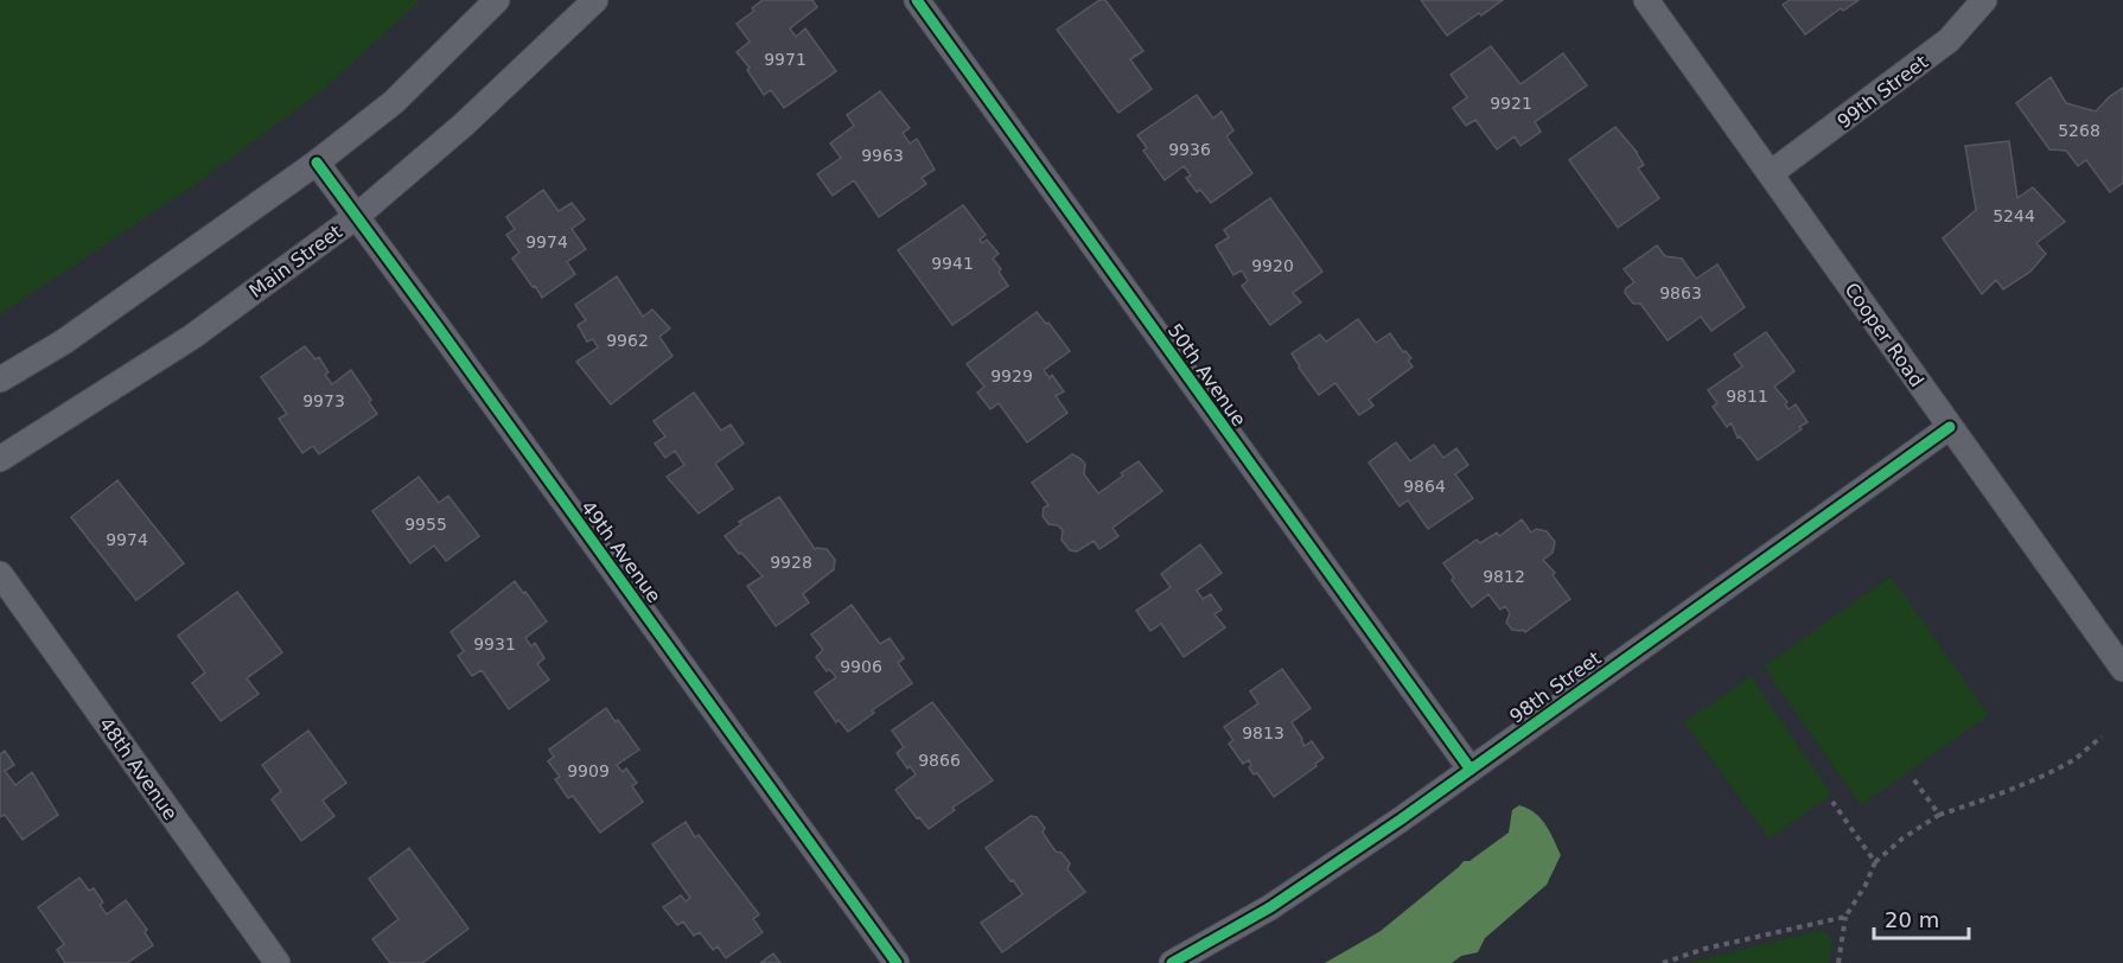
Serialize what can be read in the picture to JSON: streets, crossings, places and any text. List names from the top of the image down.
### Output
{
  "streets": {
    "street": [
      "99th Street",
      "Main Street",
      "Cooper Road",
      "50th Avenue",
      "49th Avenue",
      "98th Street",
      "48th Avenue"
    ]
  },
  "crossings": [
    ["99th Street", "Cooper Road"],
    ["Main Street", "49th Avenue"],
    ["Cooper Road", "98th Street"],
    ["50th Avenue", "98th Street"]
  ],
  "house_numbers": [
    "9971",
    "9921",
    "5268",
    "9936",
    "9963",
    "5244",
    "9974",
    "9941",
    "9920",
    "9863",
    "9962",
    "9929",
    "9811",
    "9973",
    "9864",
    "9955",
    "9974",
    "9928",
    "9812",
    "9931",
    "9906",
    "9813",
    "9866",
    "9909"
  ],
  "scale_bar": "20 m"
}
